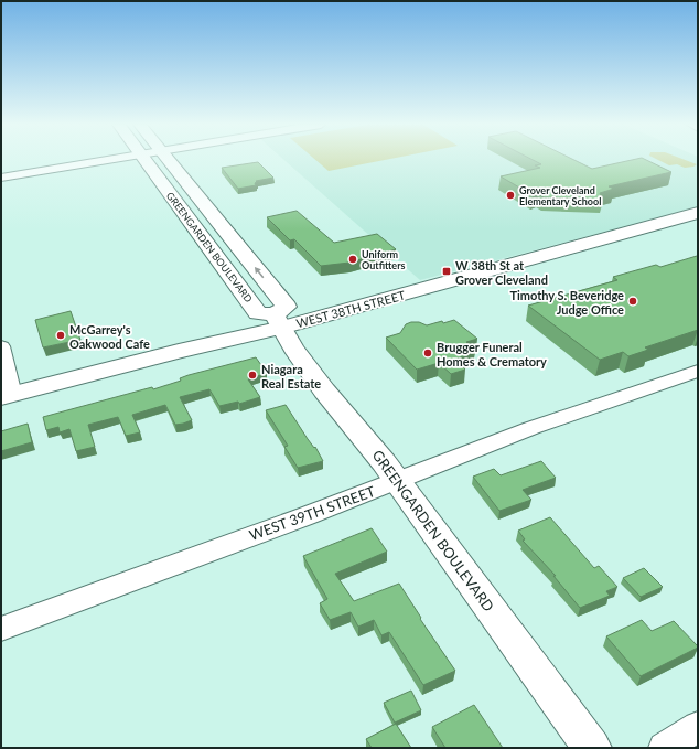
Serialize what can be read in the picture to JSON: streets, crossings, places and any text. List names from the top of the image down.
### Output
{
  "streets": {
    "main road": ["WEST 38TH STREET"],
    "street": ["GREENGARDEN BOULEVARD", "WEST 39TH STREET"]
  },
  "crossings": [
    ["GREENGARDEN BOULEVARD", "WEST 38TH STREET"],
    ["GREENGARDEN BOULEVARD", "WEST 39TH STREET"]
  ],
  "places": {
    "other": [
      "Grover Cleveland Elementary School",
      "Uniform Outfitters",
      "Timothy S. Beveridge Judge Office",
      "McGarrey's Oakwood Cafe",
      "Brugger Funeral Homes & Crematory",
      "Niagara Real Estate"
    ],
    "transit": ["W 38th St at Grover Cleveland"]
  }
}
